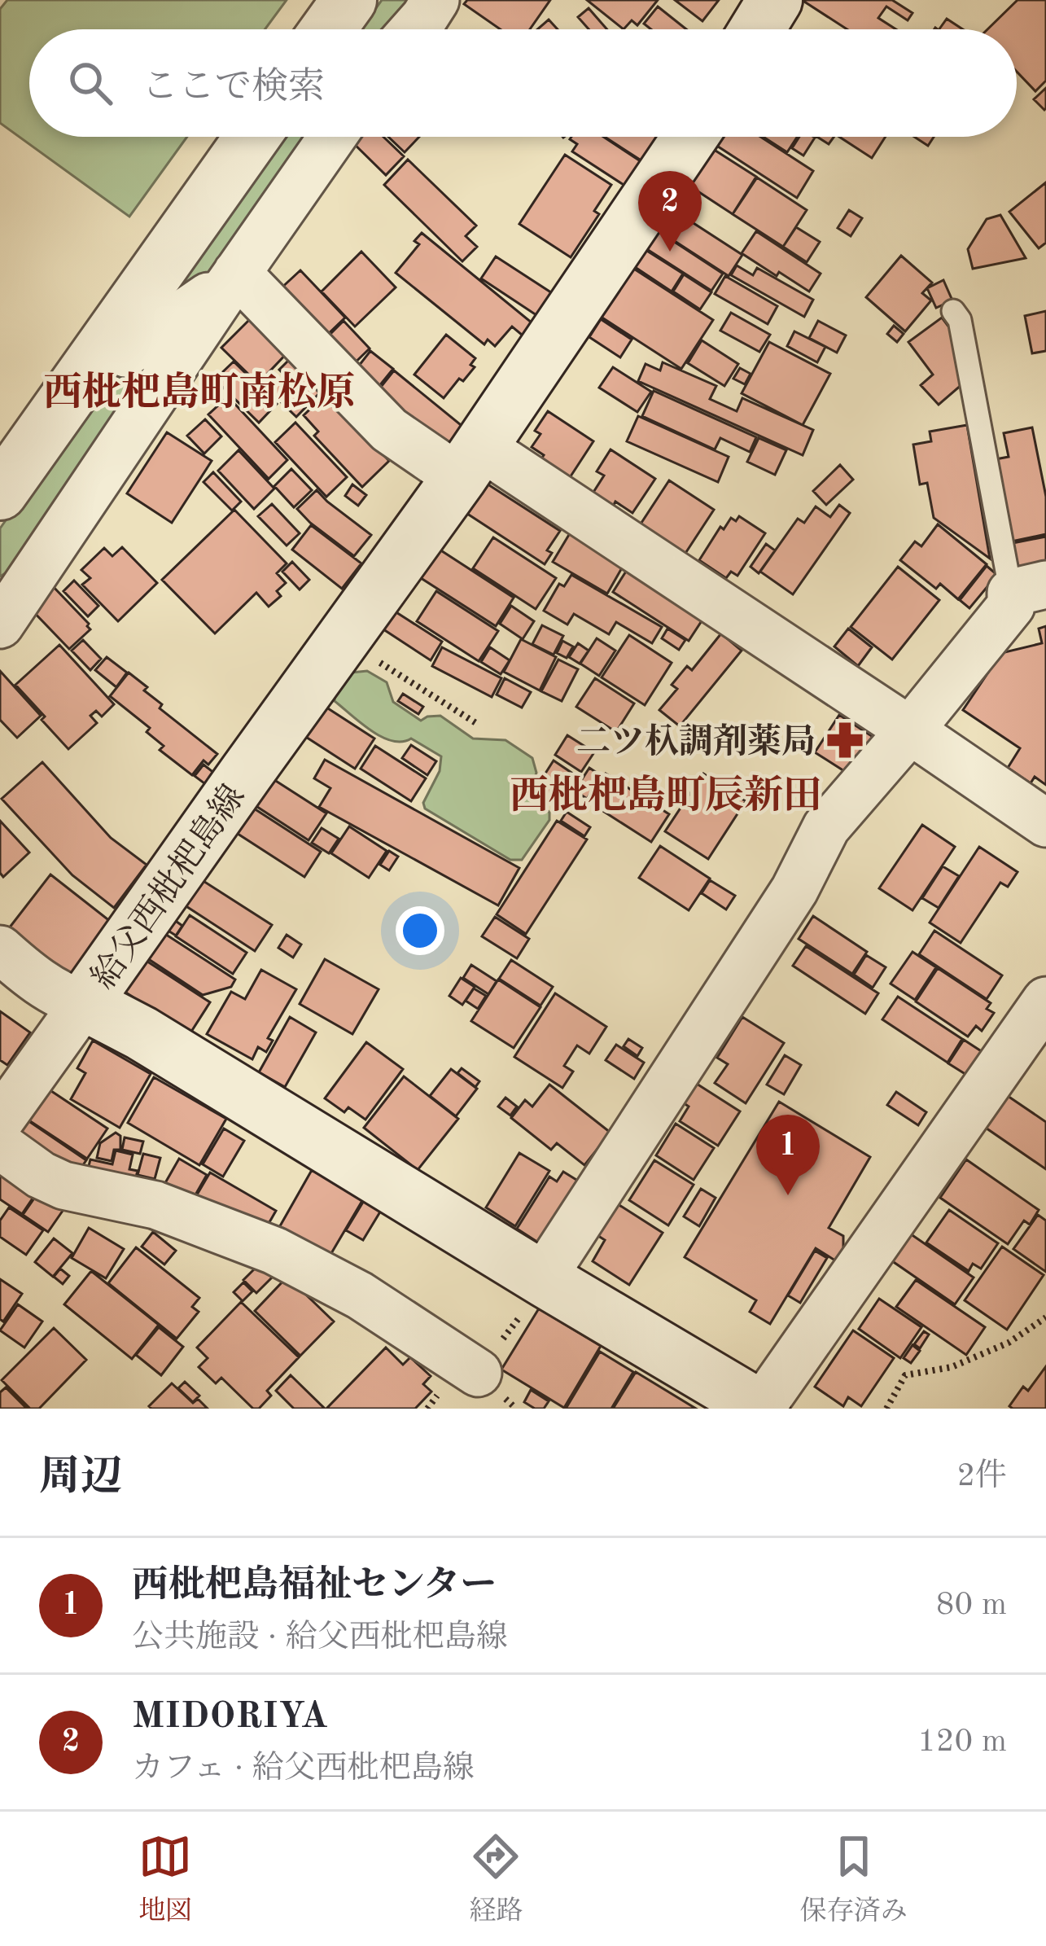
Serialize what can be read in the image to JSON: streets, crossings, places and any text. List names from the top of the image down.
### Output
{
  "streets": {
    "main road": ["給父西枇杷島線"]
  },
  "districts": ["西枇杷島町南松原", "西枇杷島町辰新田"],
  "places": {
    "pharmacy": ["二ツ杁調剤薬局"]
  },
  "page": {
    "search": "ここで検索",
    "pins": ["2", "1"],
    "heading": ["周辺", "2件"],
    "list": [
      {
        "mark": "1",
        "name": "西枇杷島福祉センター",
        "note": "公共施設 · 給父西枇杷島線",
        "value": "80 m"
      },
      {
        "mark": "2",
        "name": "MIDORIYA",
        "note": "カフェ · 給父西枇杷島線",
        "value": "120 m"
      }
    ],
    "nav": ["地図", "経路", "保存済み"]
  }
}
